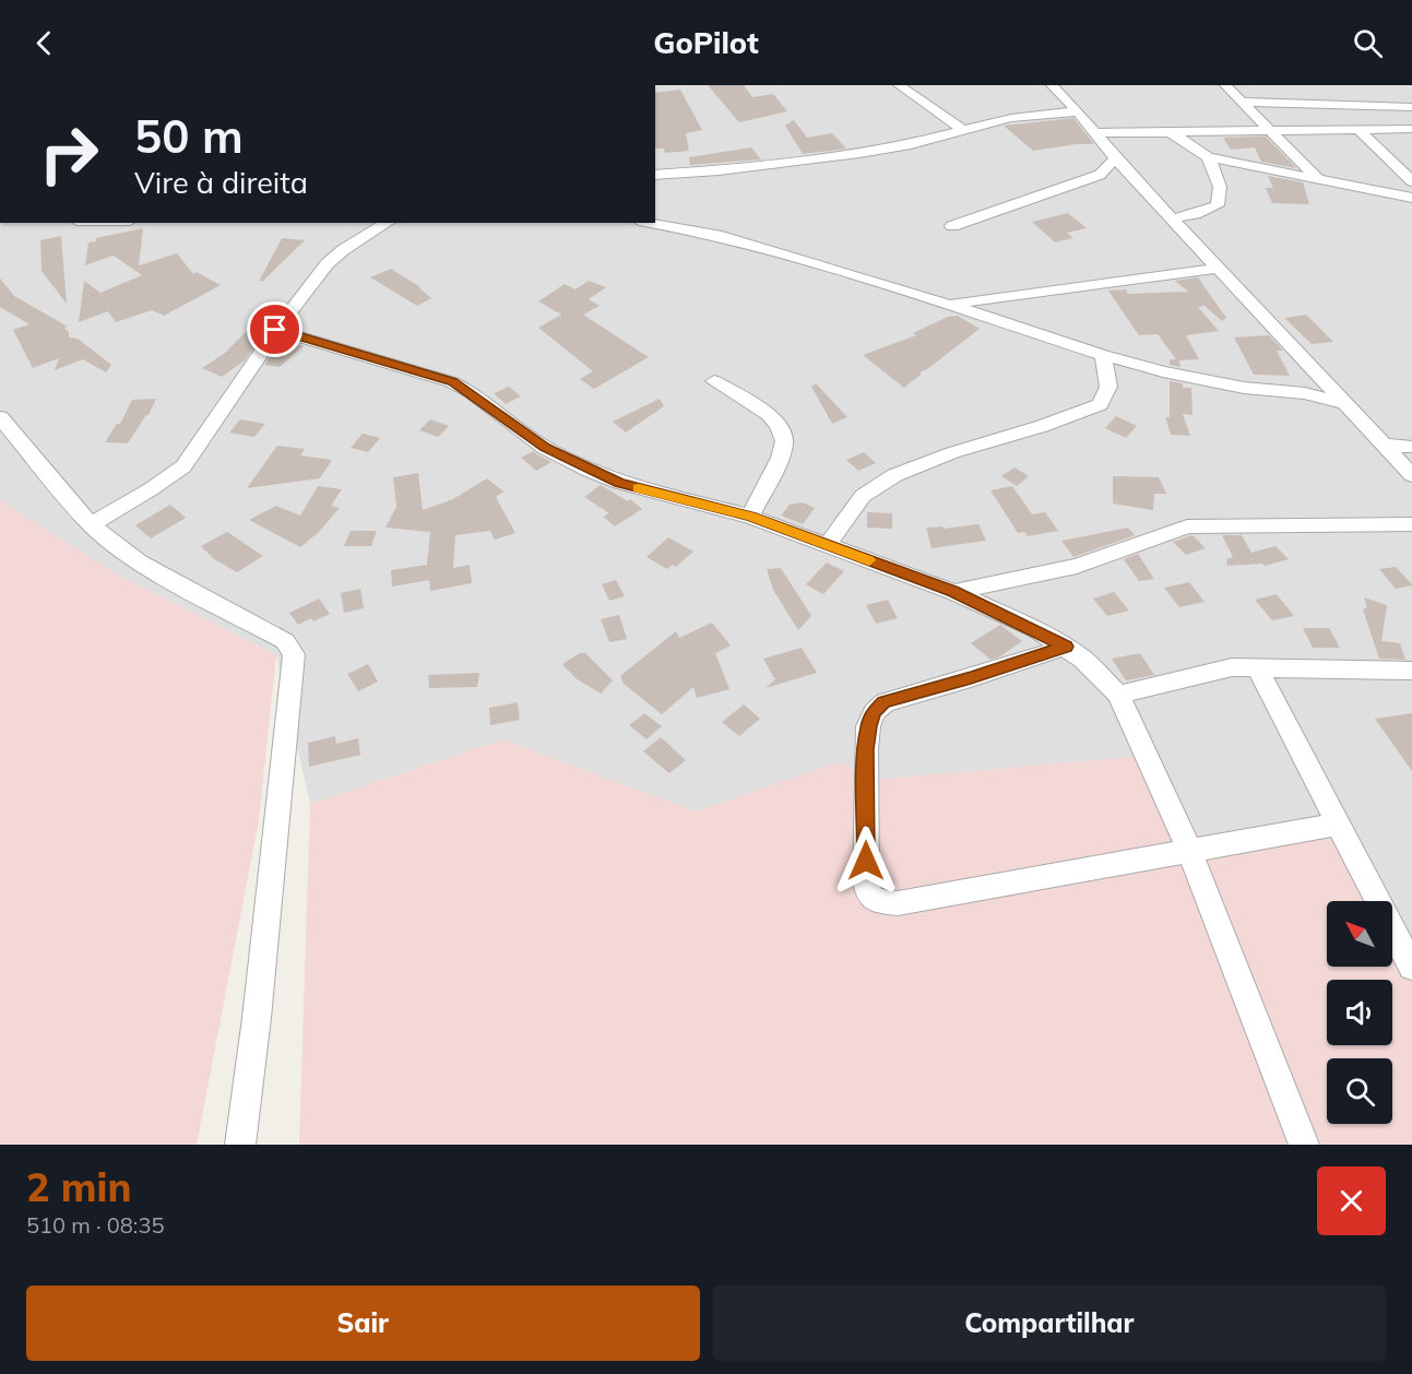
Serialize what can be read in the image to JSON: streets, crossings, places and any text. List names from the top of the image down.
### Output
{
  "north": "top left",
  "page": {
    "header": "GoPilot",
    "turn": ["50 m", "Vire à direita"],
    "heading": ["2 min", "510 m · 08:35"],
    "buttons": ["Sair", "Compartilhar"]
  }
}
